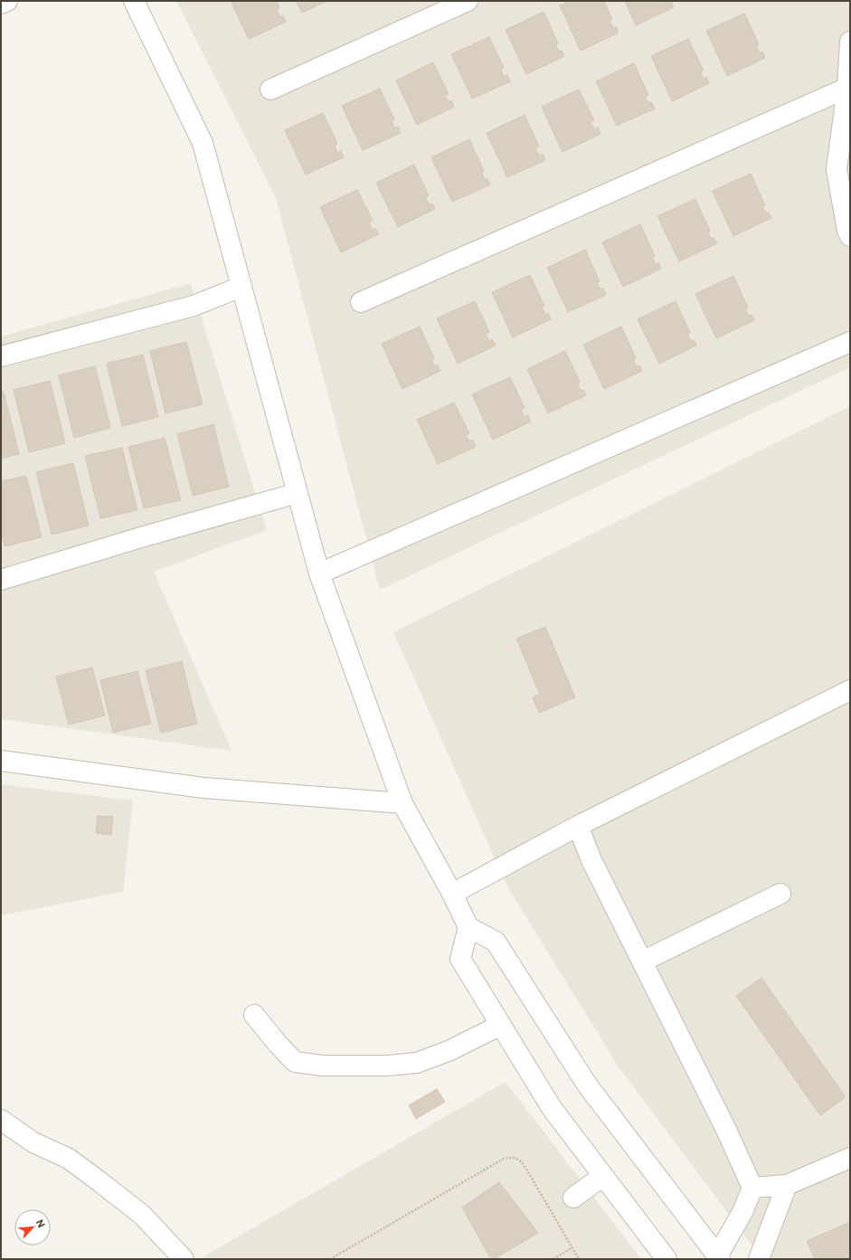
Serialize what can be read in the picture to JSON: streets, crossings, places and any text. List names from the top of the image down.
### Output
{
  "north": "top right"
}
